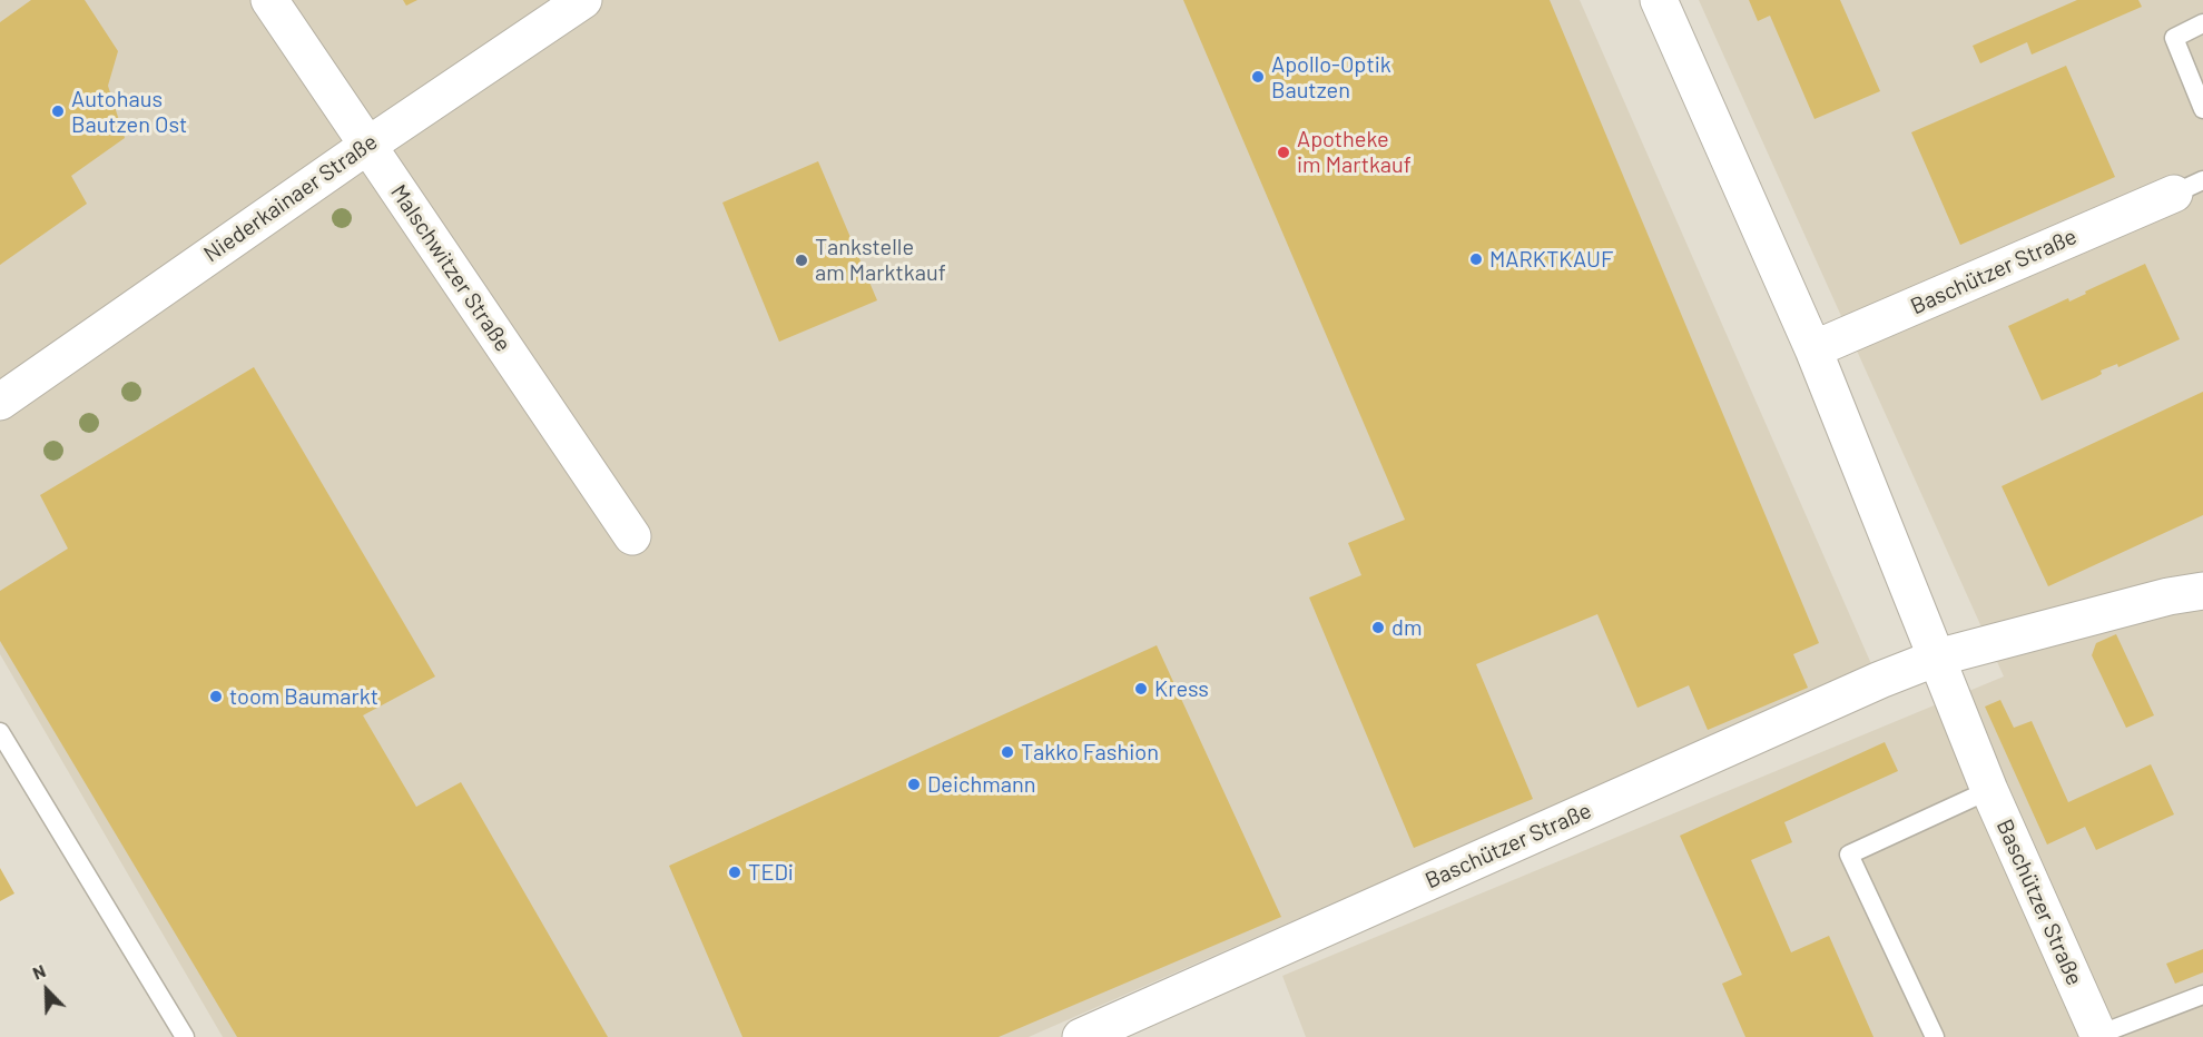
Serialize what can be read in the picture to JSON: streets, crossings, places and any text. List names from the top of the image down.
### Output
{
  "streets": {
    "street": ["Niederkainaer Straße", "Malschwitzer Straße", "Baschützer Straße"]
  },
  "crossings": [
    ["Niederkainaer Straße", "Malschwitzer Straße"]
  ],
  "places": [
    "Apollo-Optik Bautzen",
    "Autohaus Bautzen Ost",
    "Apotheke im Martkauf",
    "MARKTKAUF",
    "Tankstelle am Marktkauf",
    "dm",
    "Kress",
    "toom Baumarkt",
    "Takko Fashion",
    "Deichmann",
    "TEDi"
  ],
  "north": "top left"
}
